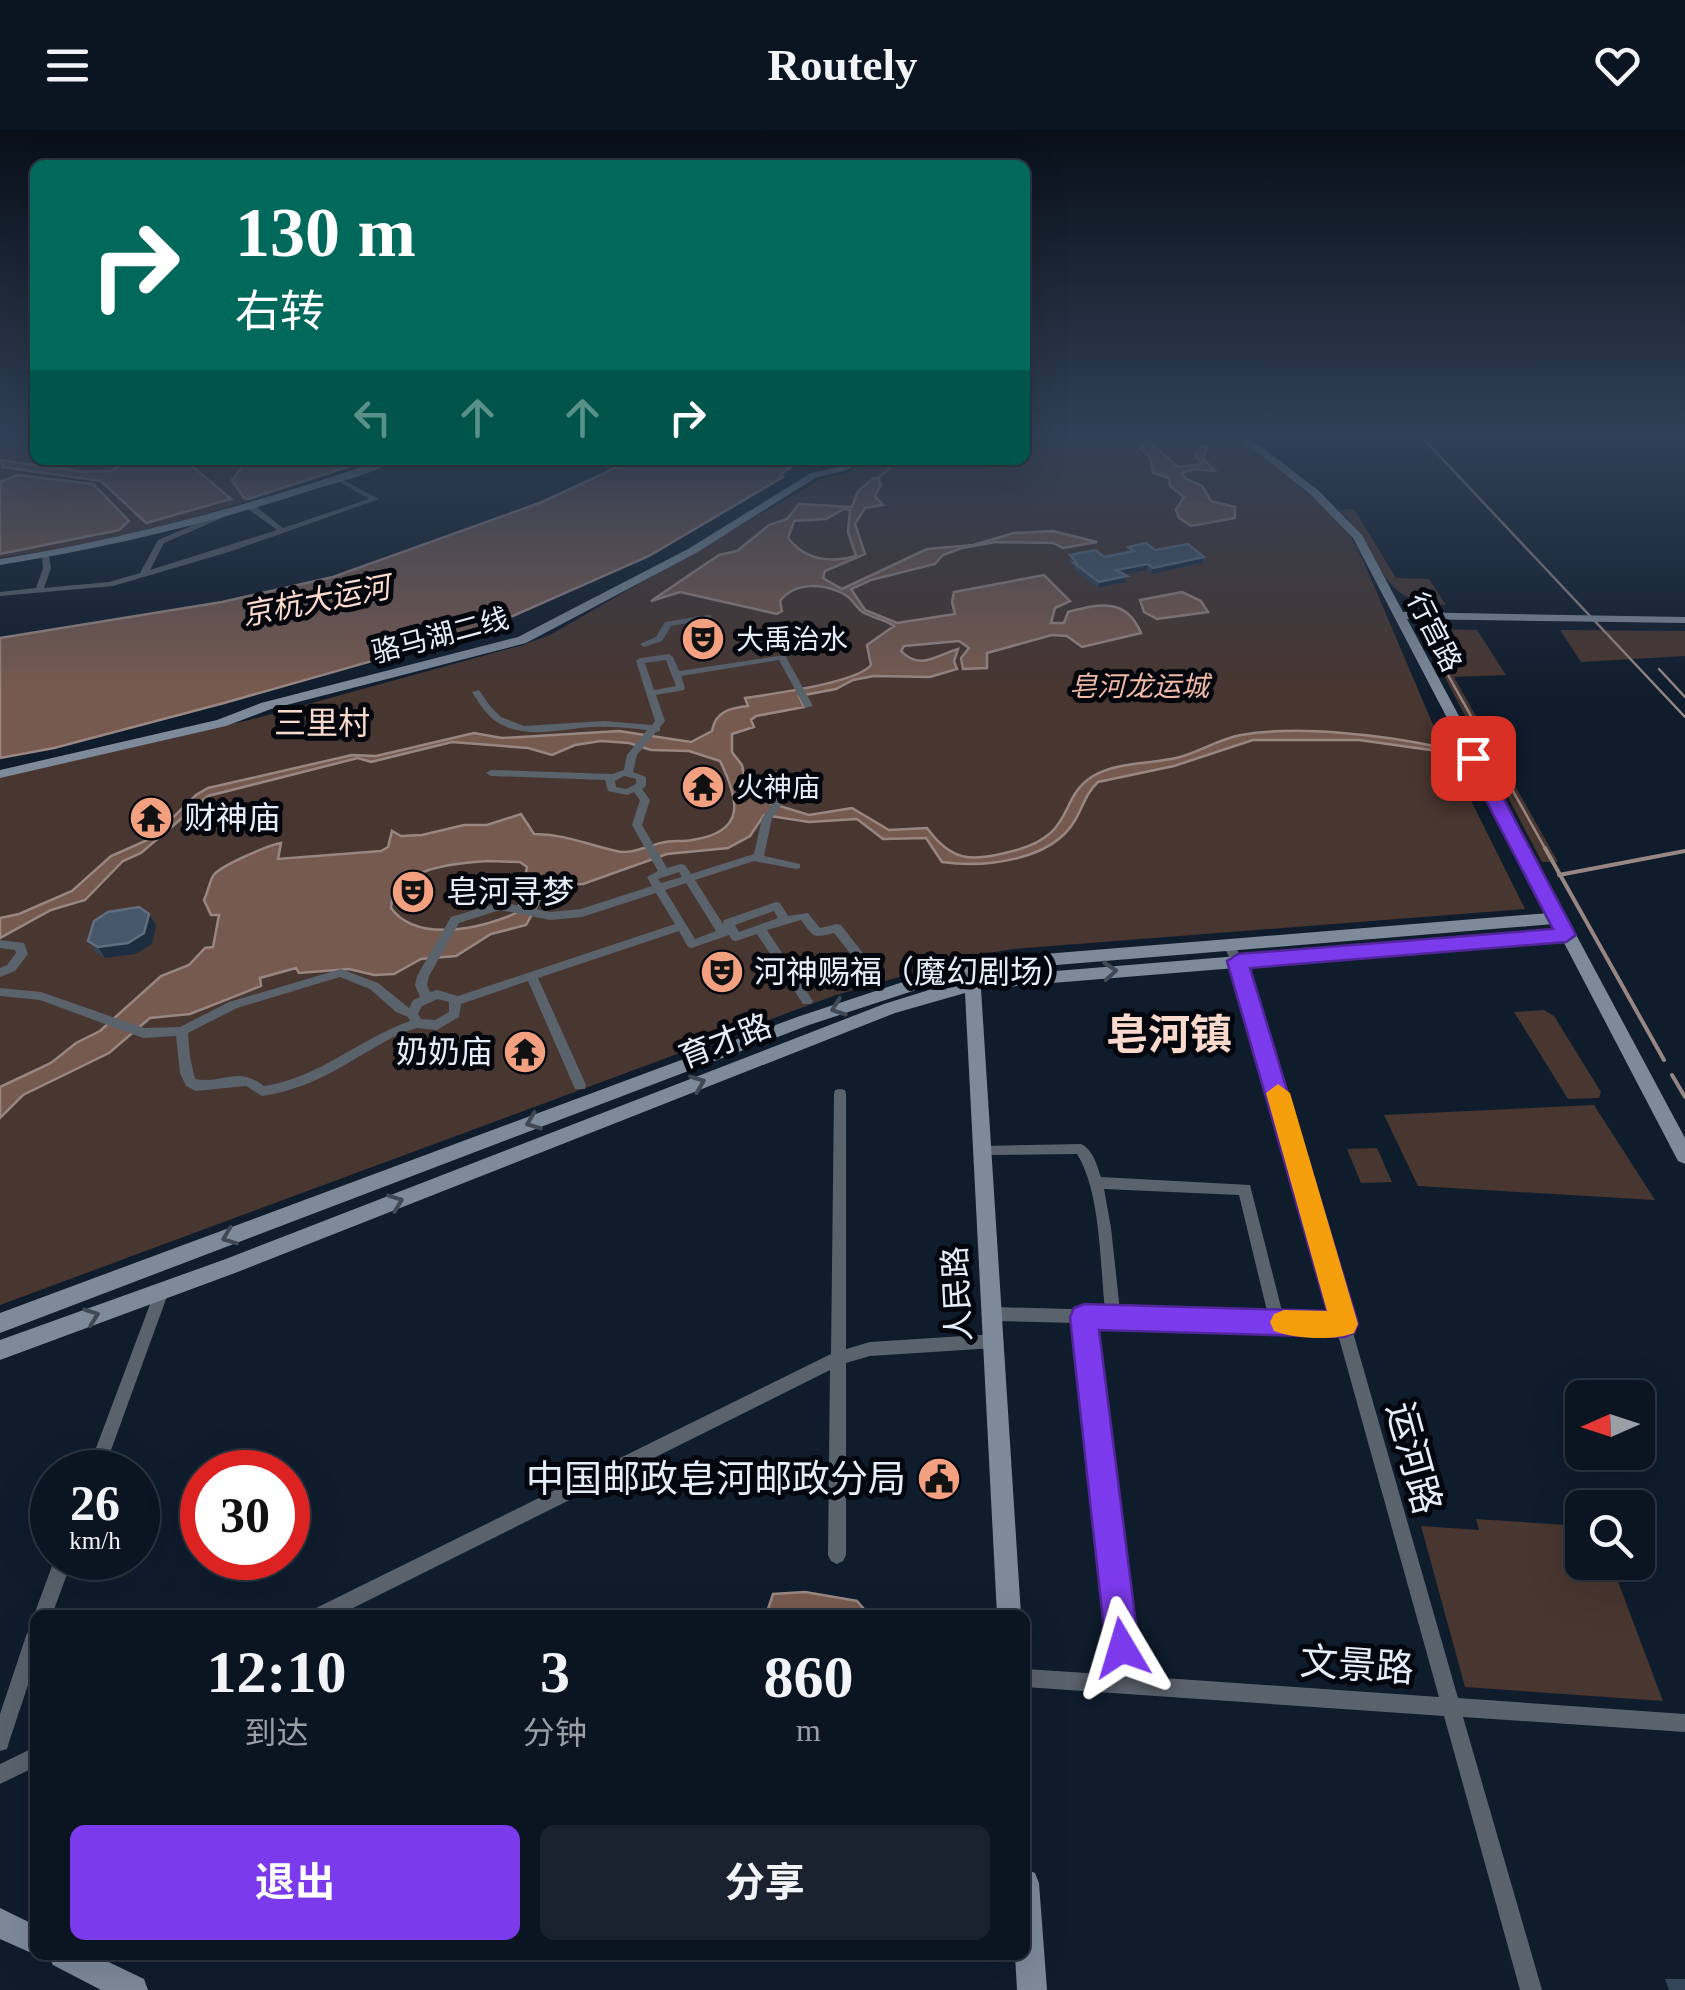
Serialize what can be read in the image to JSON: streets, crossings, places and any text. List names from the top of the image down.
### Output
{
  "streets": {
    "street": [
      "行宫路",
      "骆马湖二线",
      "育才路",
      "人民路",
      "运河路",
      "文景路"
    ]
  },
  "crossings": [
    ["行宫路", "育才路"],
    ["育才路", "人民路"],
    ["育才路", "运河路"],
    ["运河路", "文景路"]
  ],
  "districts": ["三里村", "皂河镇"],
  "water": ["京杭大运河"],
  "parks": ["皂河龙运城"],
  "places": {
    "theatre": ["大禹治水", "皂河寻梦", "河神赐福（魔幻剧场）"],
    "temple": ["火神庙", "财神庙", "奶奶庙"],
    "public building": ["中国邮政皂河邮政分局"]
  },
  "north": "left",
  "page": {
    "header": "Routely",
    "turn": ["130 m", "右转"],
    "speed": "26 km/h",
    "limit": "30",
    "eta": [
      "12:10",
      "到达",
      "3",
      "分钟",
      "860",
      "m"
    ],
    "buttons": ["退出", "分享"]
  }
}
